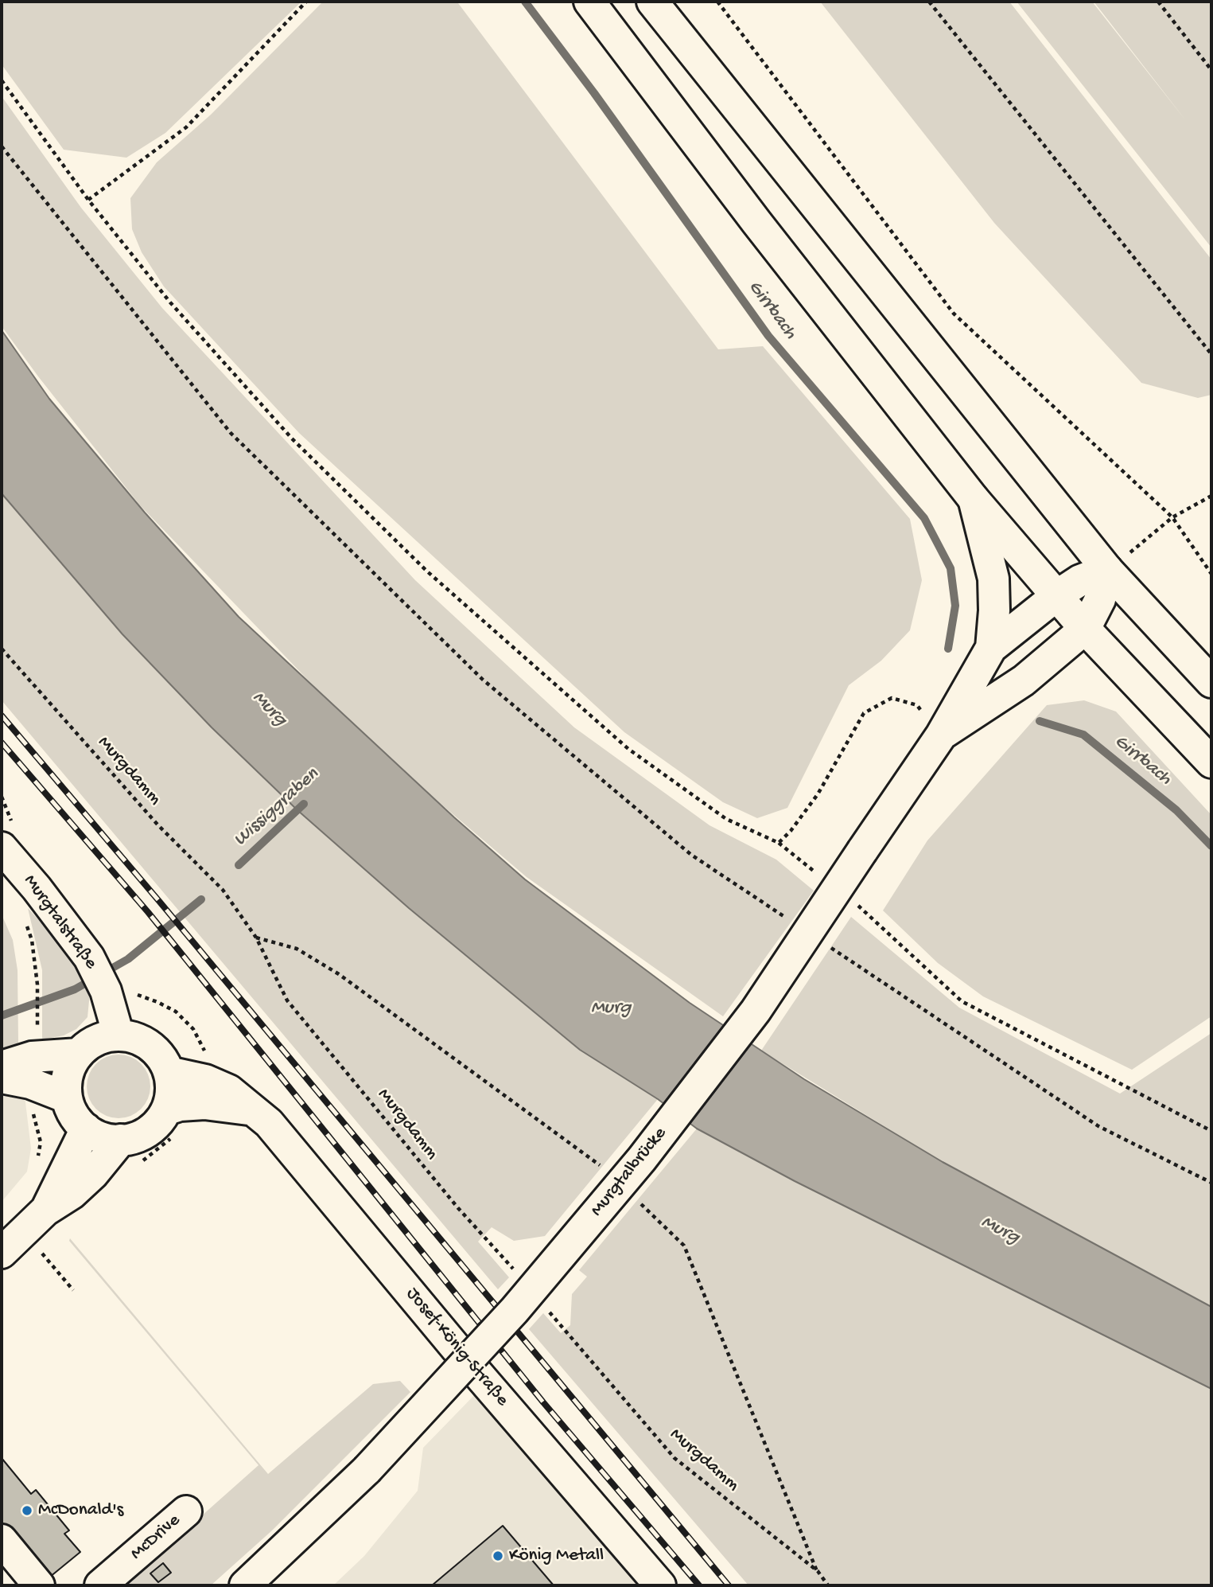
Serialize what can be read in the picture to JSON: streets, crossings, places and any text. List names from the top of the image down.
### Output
{
  "streets": {
    "main road": [
      "Murgtalstraße",
      "Murgtalbrücke",
      "Josef-König-Straße",
      "McDrive"
    ],
    "path": ["Murgdamm"]
  },
  "crossings": [
    ["Murgtalstraße", "Josef-König-Straße"]
  ],
  "water": ["Girrbach", "Murg", "Wissiggraben"],
  "places": ["McDonald's", "König Metall"]
}
